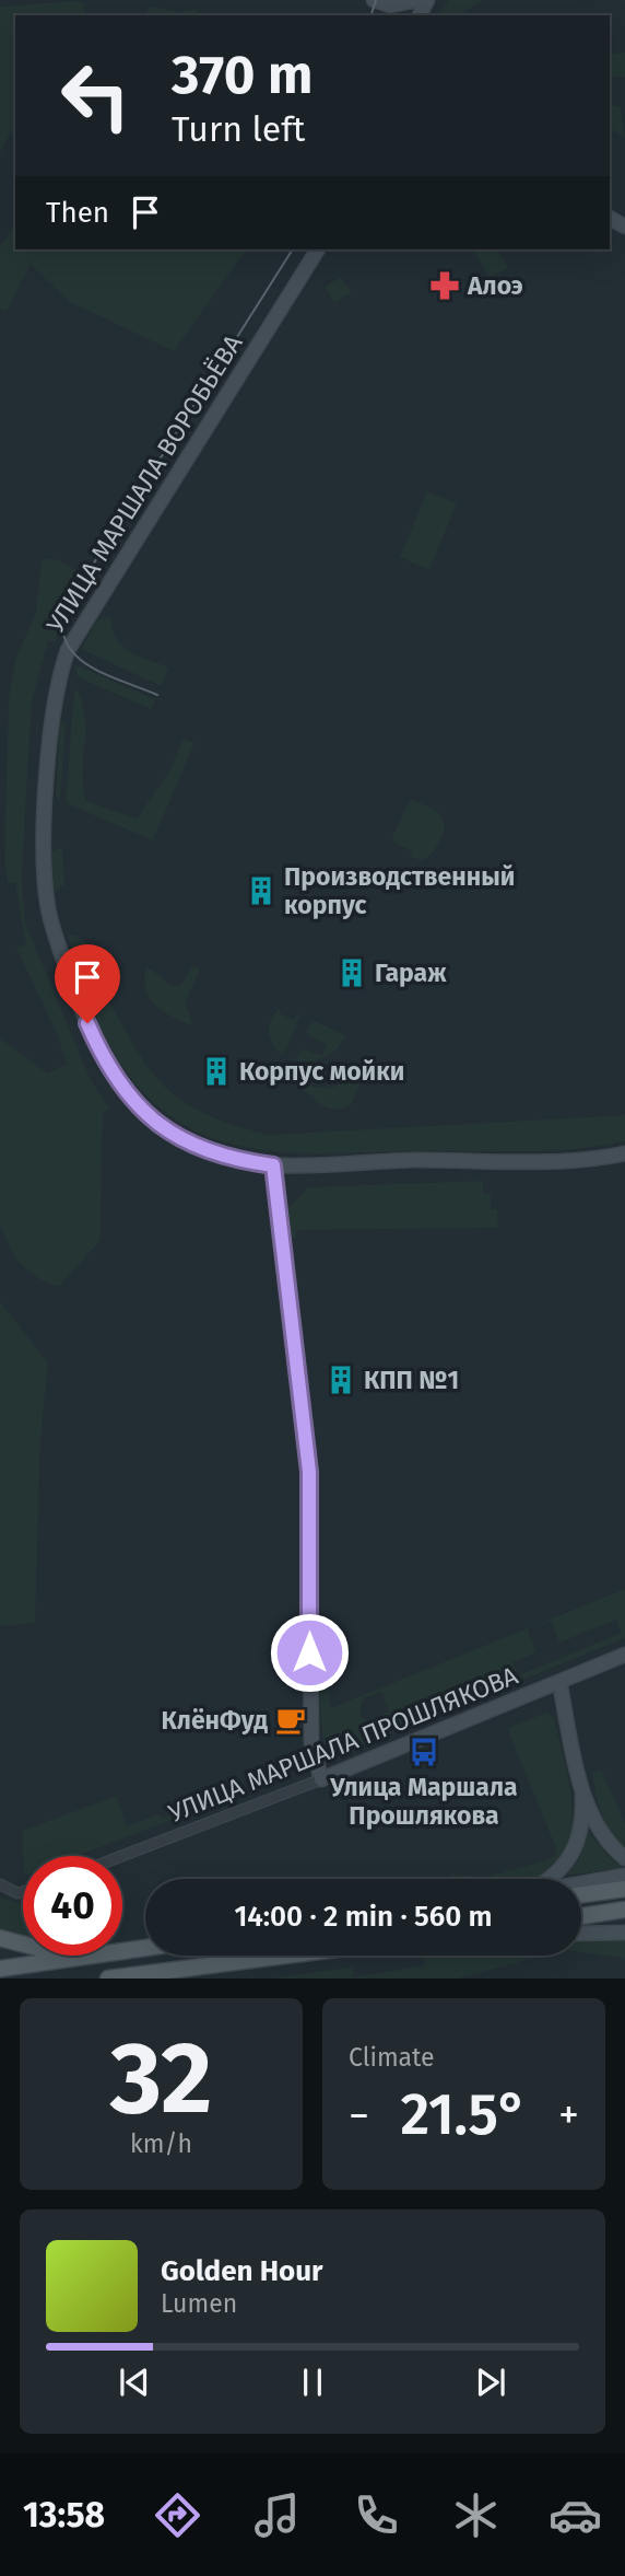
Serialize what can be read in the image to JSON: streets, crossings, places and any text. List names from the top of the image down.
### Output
{
  "streets": {
    "street": ["УЛИЦА МАРШАЛА ВОРОБЬЁВА", "УЛИЦА МАРШАЛА ПРОШЛЯКОВА"]
  },
  "places": {
    "pharmacy": ["Алоэ"],
    "building": [
      "Производственный корпус",
      "Гараж",
      "Корпус мойки",
      "КПП №1"
    ],
    "cafe": ["КлёнФуд"],
    "bus stop": ["Улица Маршала Прошлякова"]
  },
  "page": {
    "turn": ["370 m", "Turn left"],
    "then": "Then",
    "limit": "40",
    "trip": "14:00 · 2 min · 560 m",
    "tile": [
      ["32", "km/h"],
      "Climate"
    ],
    "heat": ["−", "21.5°", "+"],
    "song": ["Golden Hour", "Lumen"],
    "tabs": "13:58"
  }
}
